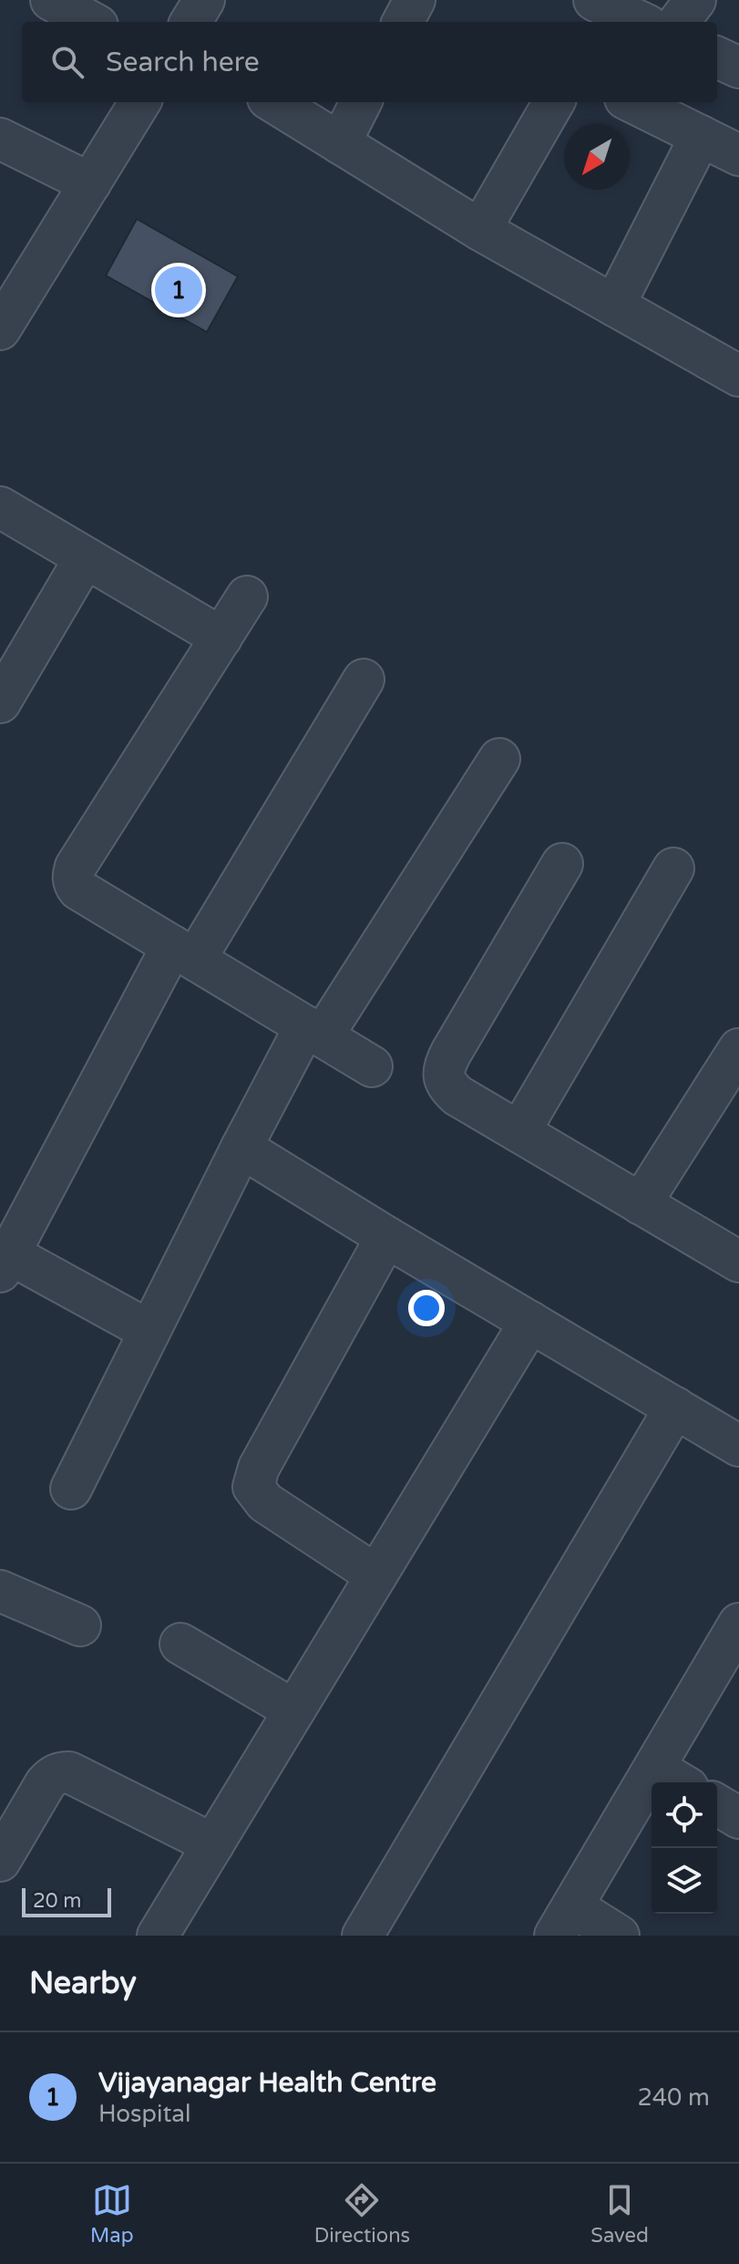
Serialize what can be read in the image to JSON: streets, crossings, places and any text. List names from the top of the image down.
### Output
{
  "scale_bar": "20 m",
  "north": "bottom left",
  "page": {
    "search": "Search here",
    "pins": "1",
    "scale": "20 m",
    "heading": "Nearby",
    "list": [
      {
        "mark": "1",
        "name": "Vijayanagar Health Centre",
        "note": "Hospital",
        "value": "240 m"
      }
    ],
    "nav": ["Map", "Directions", "Saved"]
  }
}
